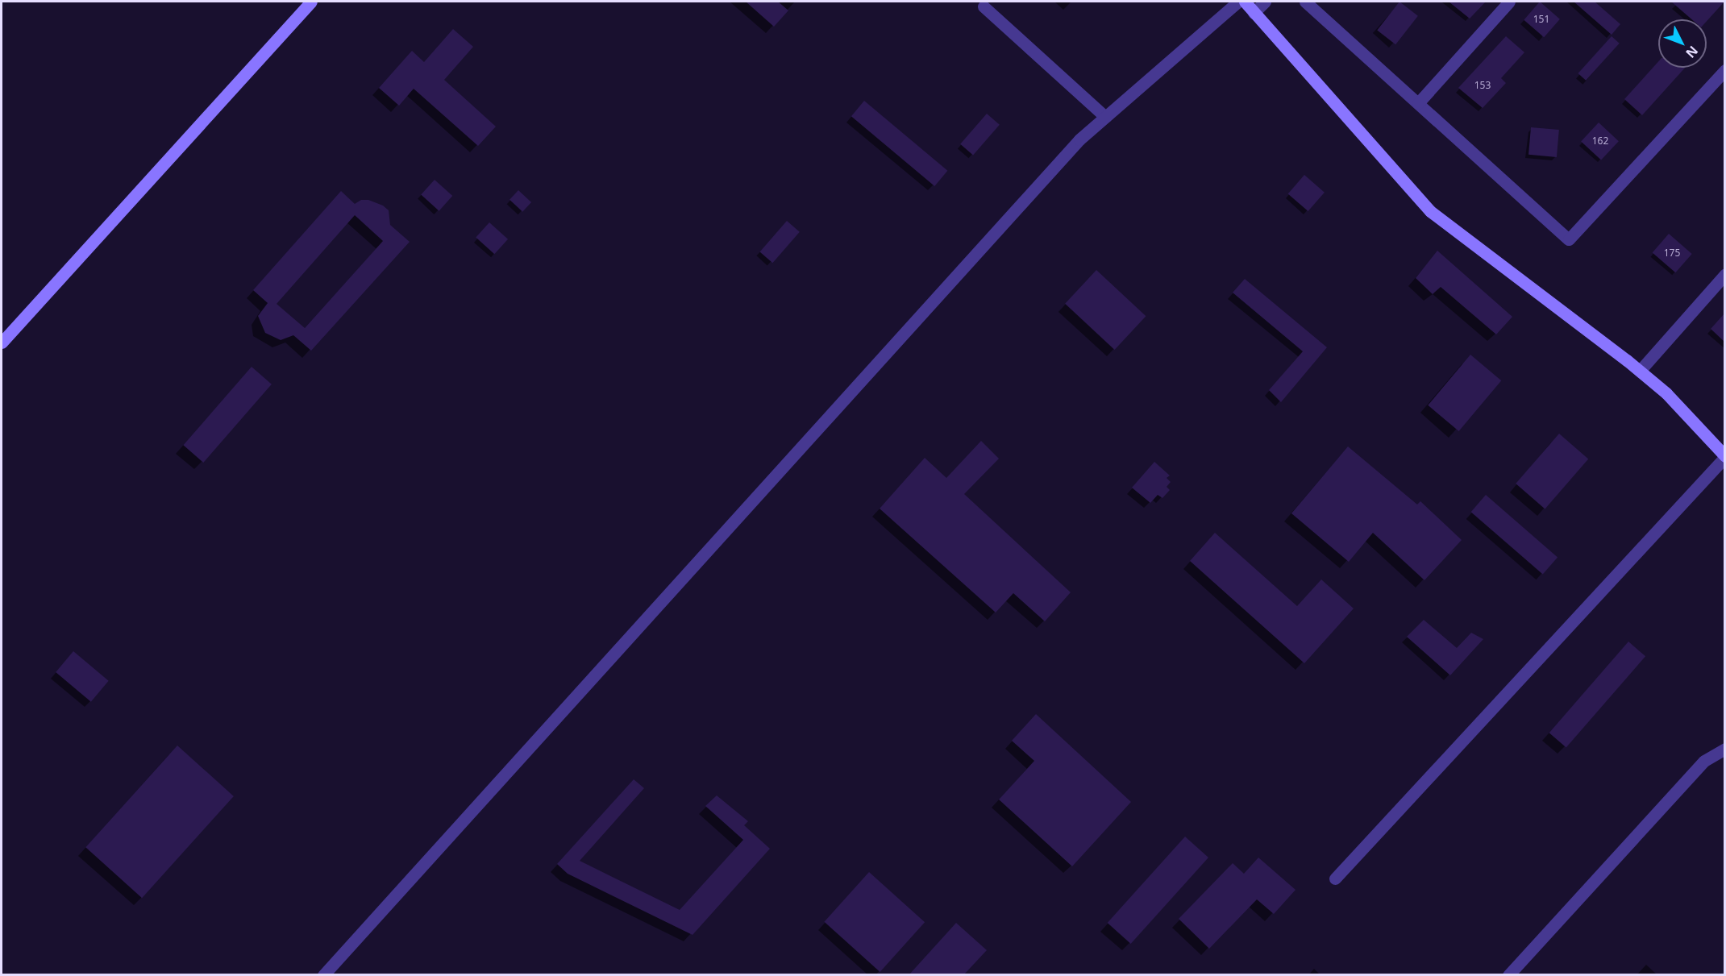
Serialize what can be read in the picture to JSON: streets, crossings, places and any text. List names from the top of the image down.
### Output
{
  "house_numbers": [
    "151",
    "153",
    "162",
    "175"
  ],
  "north": "bottom right"
}
